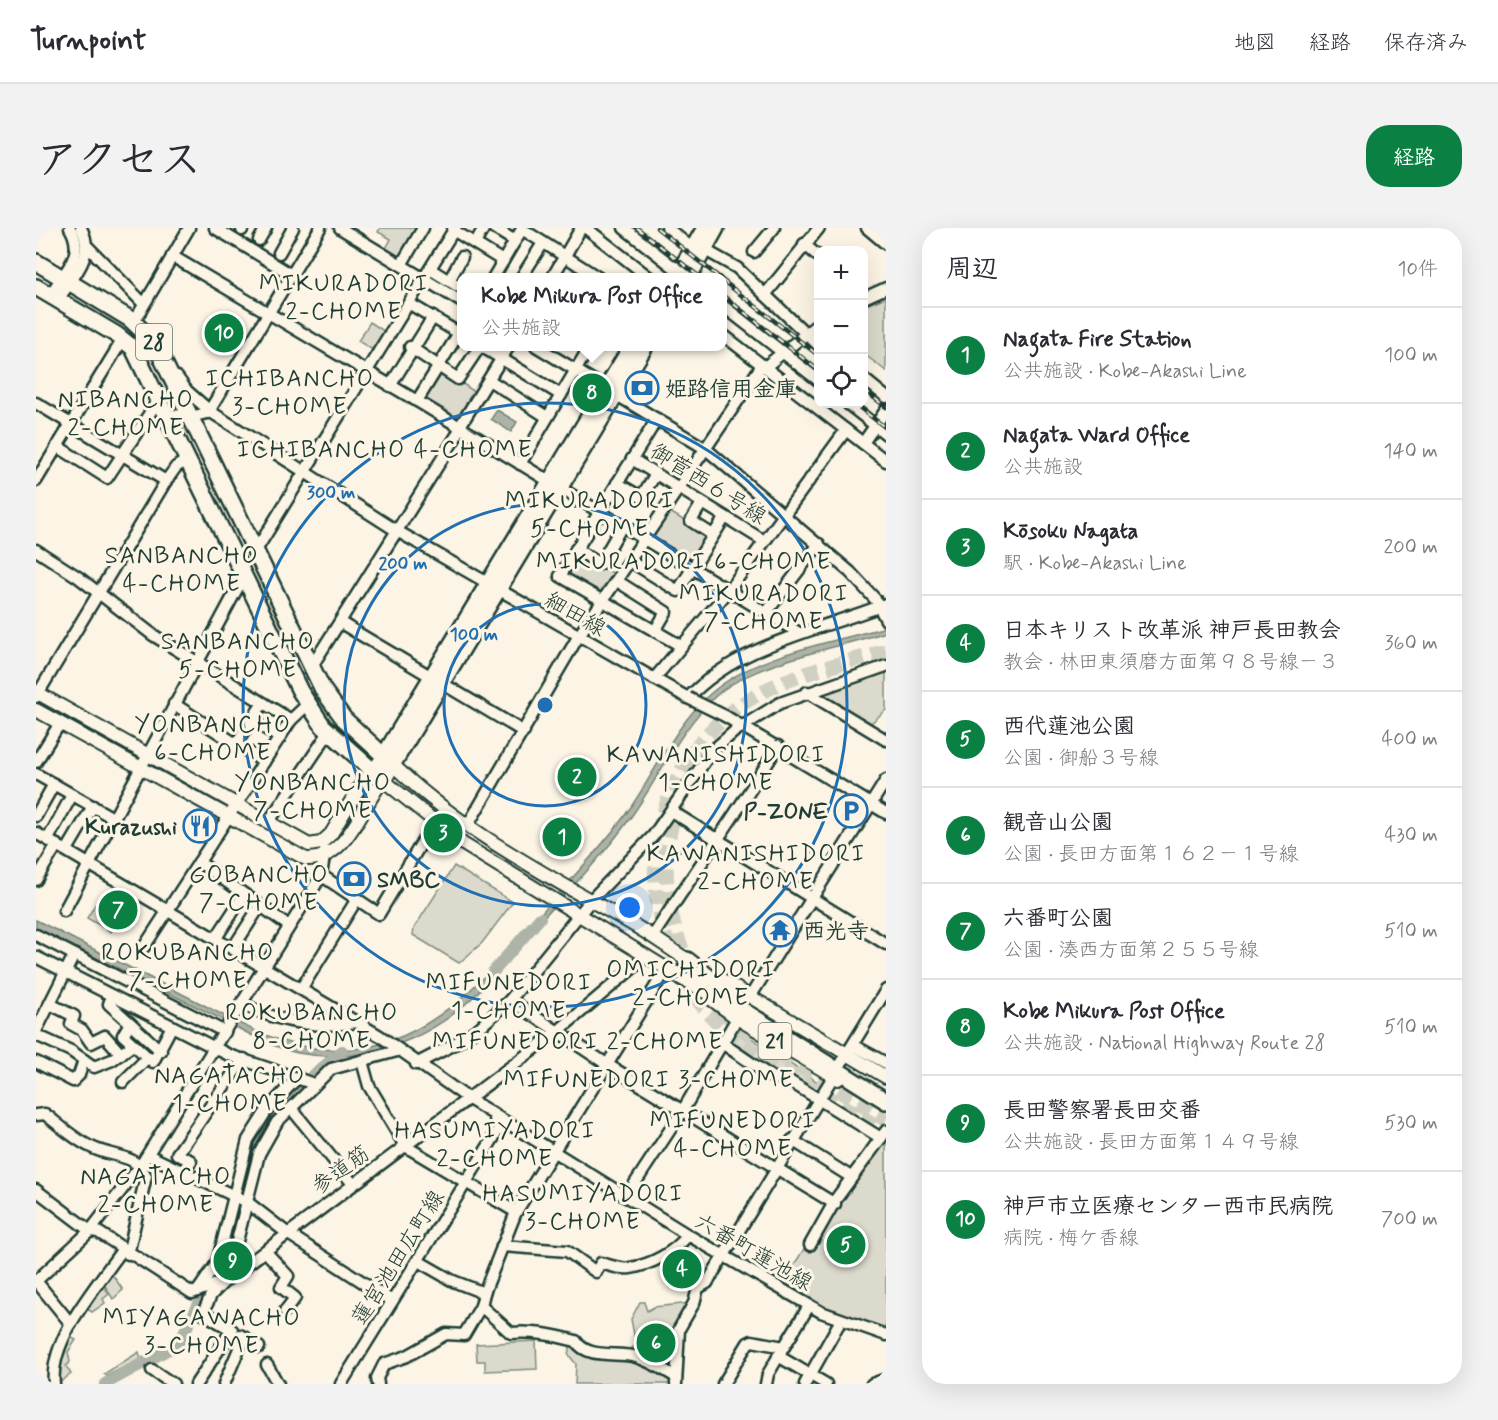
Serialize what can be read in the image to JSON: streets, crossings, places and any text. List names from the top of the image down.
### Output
{
  "streets": {
    "highway": ["28"],
    "main road": ["21"],
    "street": [
      "御菅西６号線",
      "細田線",
      "参道筋",
      "六番町蓮池線",
      "蓮宮池田広町線"
    ]
  },
  "crossings": [
    ["28", "細田線"],
    ["28", "21"],
    ["21", "参道筋"],
    ["参道筋", "六番町蓮池線"],
    ["参道筋", "蓮宮池田広町線"],
    ["六番町蓮池線", "蓮宮池田広町線"]
  ],
  "districts": [
    "MIKURADORI 2-CHOME",
    "ICHIBANCHO 3-CHOME",
    "NIBANCHO 2-CHOME",
    "ICHIBANCHO 4-CHOME",
    "MIKURADORI 5-CHOME",
    "SANBANCHO 4-CHOME",
    "MIKURADORI 6-CHOME",
    "MIKURADORI 7-CHOME",
    "SANBANCHO 5-CHOME",
    "YONBANCHO 6-CHOME",
    "KAWANISHIDORI 1-CHOME",
    "YONBANCHO 7-CHOME",
    "KAWANISHIDORI 2-CHOME",
    "GOBANCHO 7-CHOME",
    "ROKUBANCHO 7-CHOME",
    "OMICHIDORI 2-CHOME",
    "MIFUNEDORI 1-CHOME",
    "ROKUBANCHO 8-CHOME",
    "MIFUNEDORI 2-CHOME",
    "NAGATACHO 1-CHOME",
    "MIFUNEDORI 3-CHOME",
    "MIFUNEDORI 4-CHOME",
    "HASUMIYADORI 2-CHOME",
    "NAGATACHO 2-CHOME",
    "HASUMIYADORI 3-CHOME",
    "MIYAGAWACHO 3-CHOME"
  ],
  "places": {
    "bank": ["姫路信用金庫", "SMBC"],
    "parking": ["P-ZONE"],
    "restaurant": ["Kurazushi"],
    "temple": ["西光寺"]
  },
  "page": {
    "header": "Turnpoint",
    "nav": ["地図", "経路", "保存済み"],
    "title": "アクセス",
    "buttons": "経路",
    "heading": ["周辺", "10件"],
    "map_buttons": ["+", "−"],
    "popup": ["Kobe Mikura Post Office", "公共施設"],
    "list": [
      {
        "mark": "1",
        "name": "Nagata Fire Station",
        "note": "公共施設 · Kobe-Akashi Line",
        "value": "100 m"
      },
      {
        "mark": "2",
        "name": "Nagata Ward Office",
        "note": "公共施設",
        "value": "140 m"
      },
      {
        "mark": "3",
        "name": "Kōsoku Nagata",
        "note": "駅 · Kobe-Akashi Line",
        "value": "200 m"
      },
      {
        "mark": "4",
        "name": "日本キリスト改革派 神戸長田教会",
        "note": "教会 · 林田東須磨方面第９８号線－３",
        "value": "360 m"
      },
      {
        "mark": "5",
        "name": "西代蓮池公園",
        "note": "公園 · 御船３号線",
        "value": "400 m"
      },
      {
        "mark": "6",
        "name": "観音山公園",
        "note": "公園 · 長田方面第１６２－１号線",
        "value": "430 m"
      },
      {
        "mark": "7",
        "name": "六番町公園",
        "note": "公園 · 湊西方面第２５５号線",
        "value": "510 m"
      },
      {
        "mark": "8",
        "name": "Kobe Mikura Post Office",
        "note": "公共施設 · National Highway Route 28",
        "value": "510 m"
      },
      {
        "mark": "9",
        "name": "長田警察署長田交番",
        "note": "公共施設 · 長田方面第１４９号線",
        "value": "530 m"
      },
      {
        "mark": "10",
        "name": "神戸市立医療センター西市民病院",
        "note": "病院 · 梅ケ香線",
        "value": "700 m"
      }
    ],
    "pins": [
      "10",
      "8",
      "2",
      "3",
      "1",
      "7",
      "5",
      "9",
      "4",
      "6"
    ]
  },
  "rings": ["300 m", "200 m", "100 m"]
}
